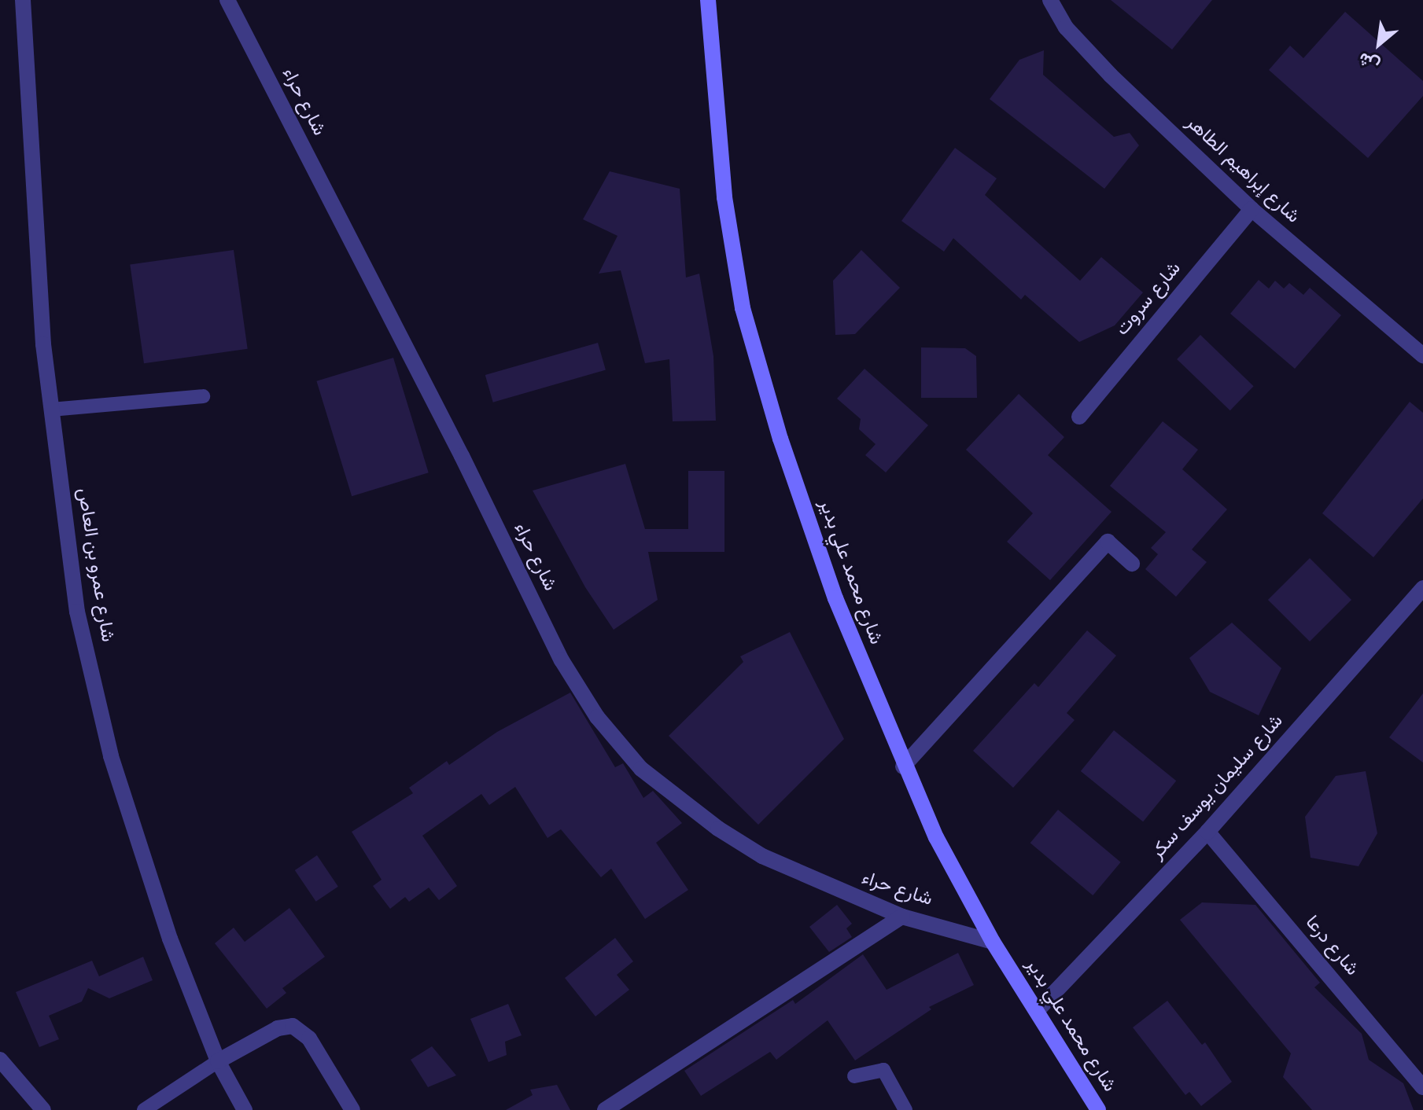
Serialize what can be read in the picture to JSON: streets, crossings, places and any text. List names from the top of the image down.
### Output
{
  "streets": {
    "street": [
      "شارع حراء",
      "شارع إبراهيم الطاهر",
      "شارع سروت",
      "شارع عمرو بن العاص",
      "شارع محمد علي بدير",
      "شارع سليمان يوسف سكر",
      "شارع درعا"
    ]
  },
  "crossings": [
    ["شارع حراء", "شارع محمد علي بدير"],
    ["شارع إبراهيم الطاهر", "شارع سروت"],
    ["شارع محمد علي بدير", "شارع سليمان يوسف سكر"],
    ["شارع سليمان يوسف سكر", "شارع درعا"]
  ],
  "north": "bottom left"
}
